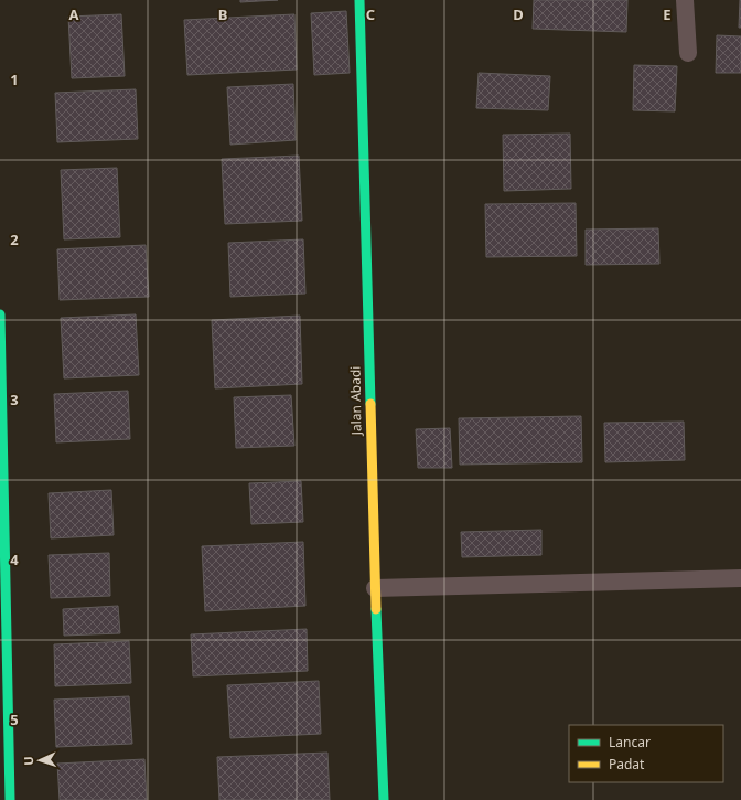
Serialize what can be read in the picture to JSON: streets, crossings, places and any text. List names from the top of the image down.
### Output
{
  "streets": {
    "street": ["Jalan Abadi"]
  },
  "legend": ["Lancar", "Padat"],
  "north": "left",
  "grid": {
    "columns": [
      "A",
      "B",
      "C",
      "D",
      "E"
    ],
    "rows": [
      "1",
      "2",
      "3",
      "4",
      "5"
    ]
  }
}
